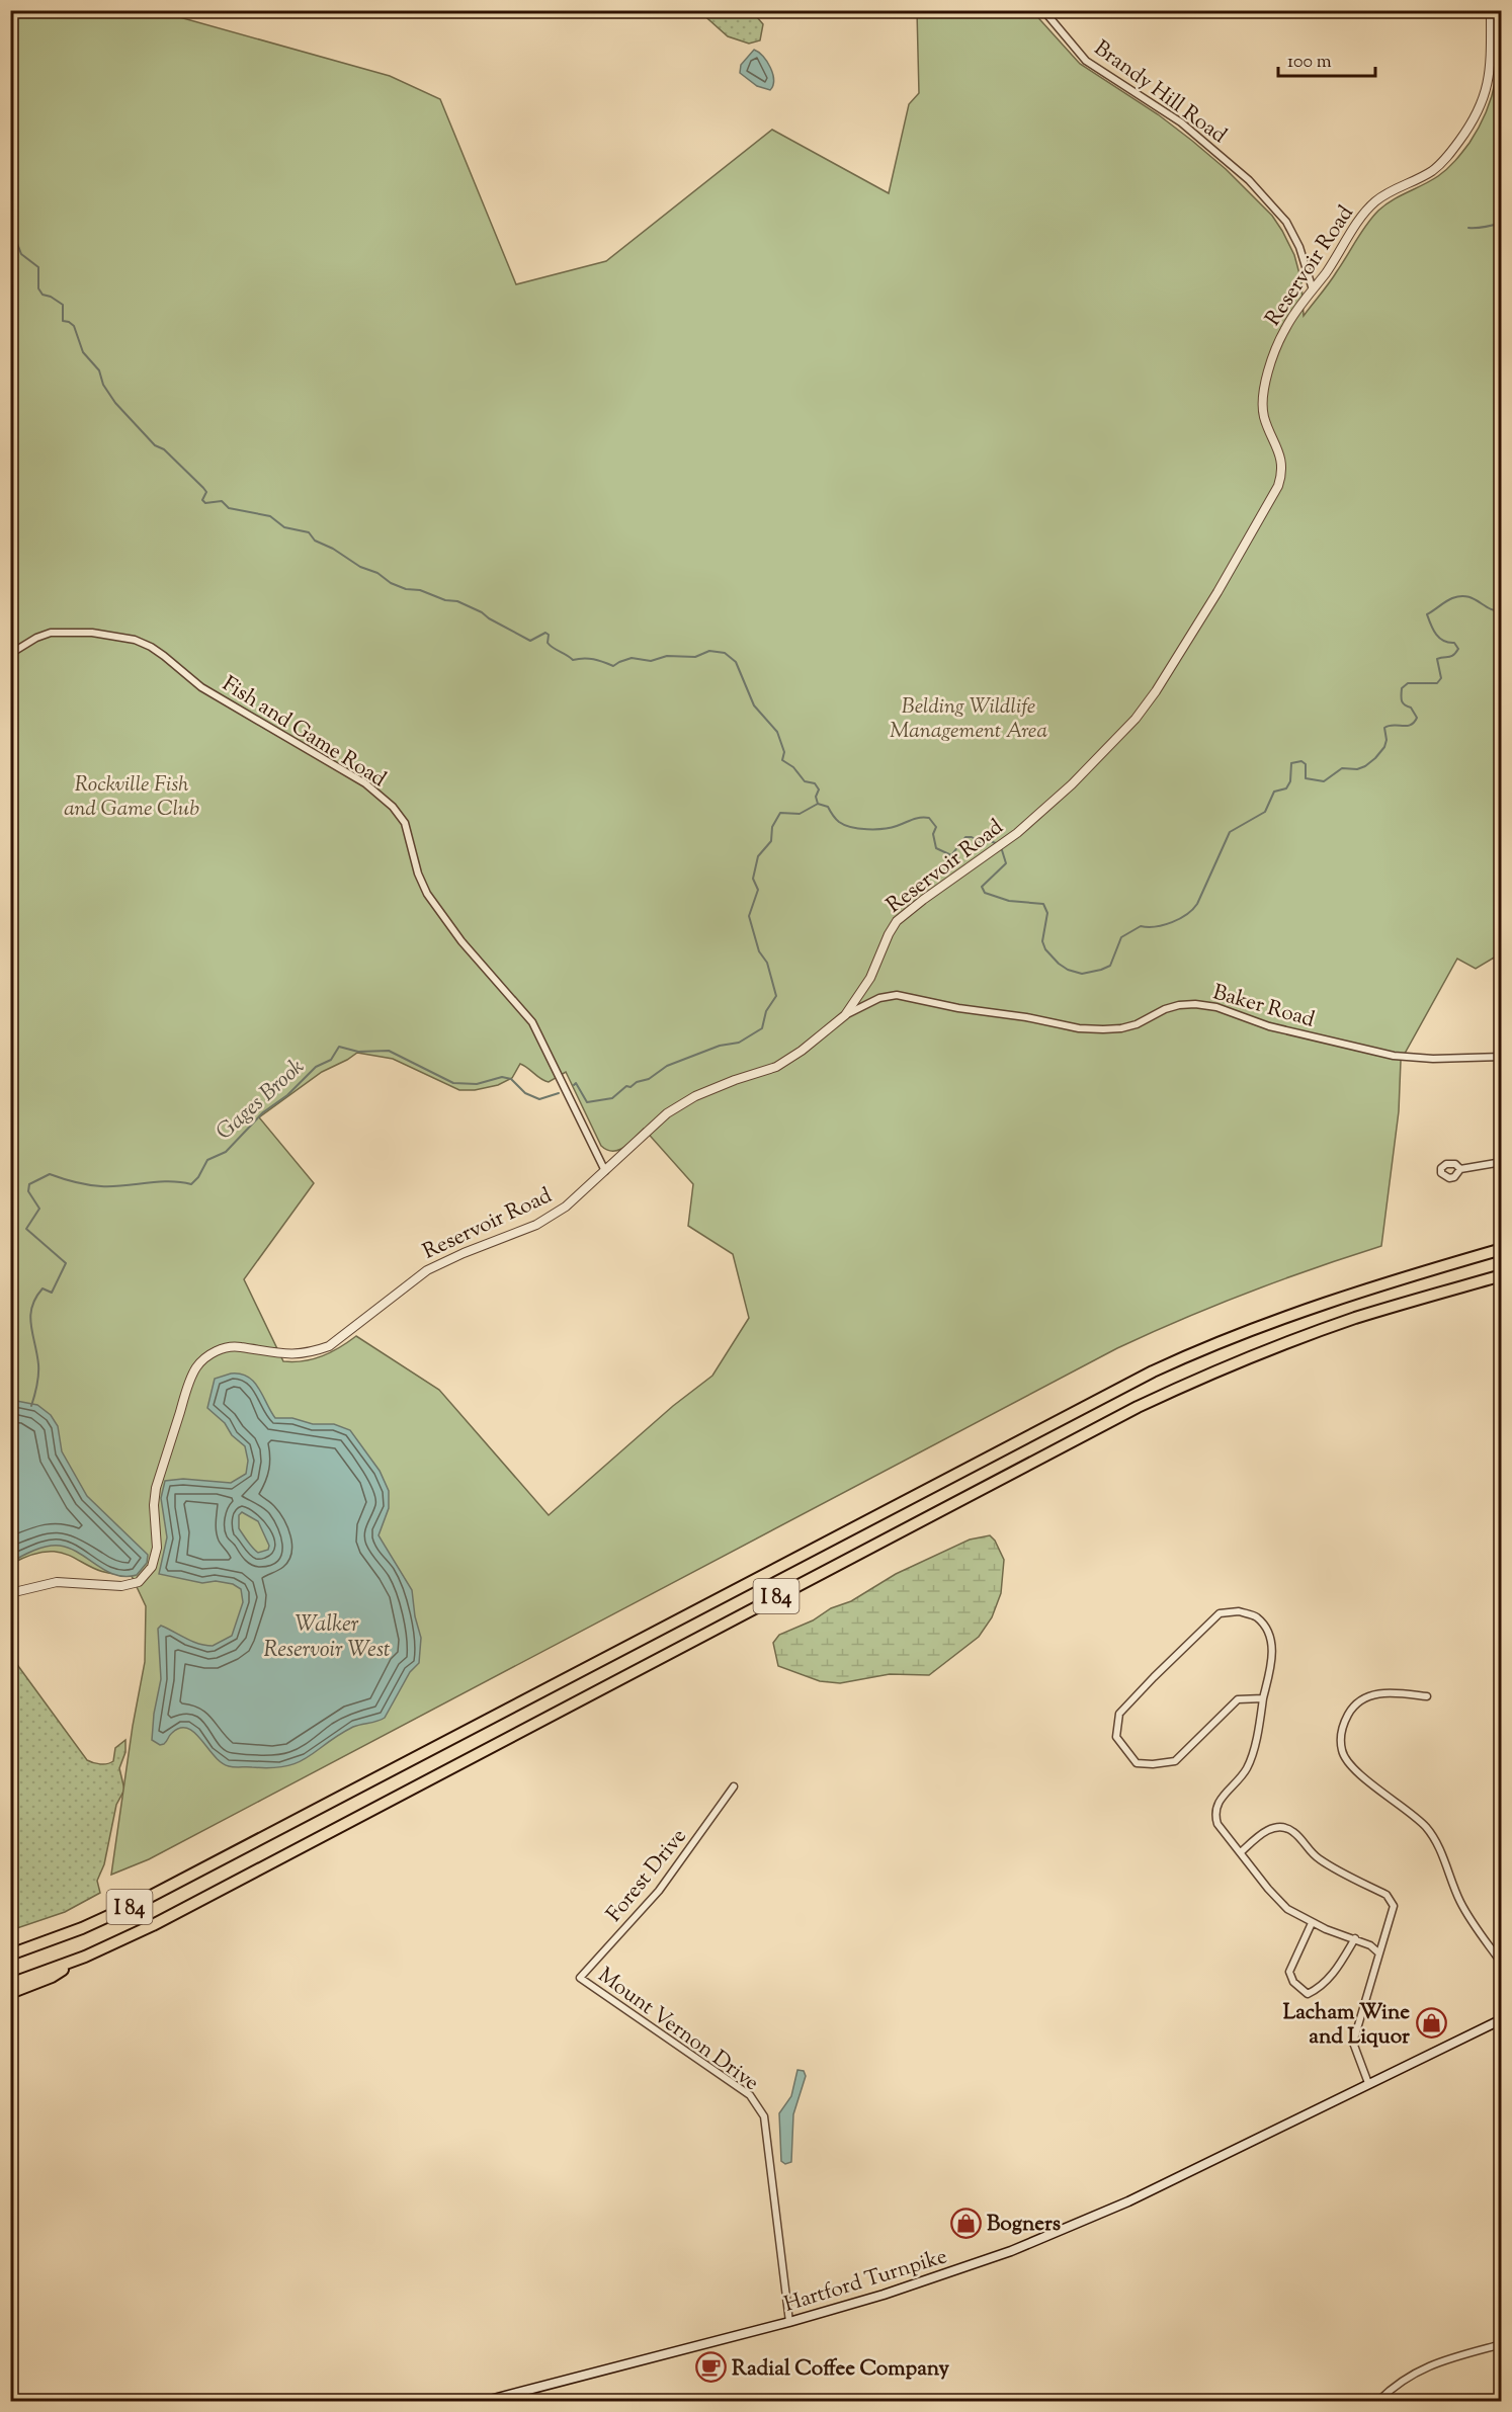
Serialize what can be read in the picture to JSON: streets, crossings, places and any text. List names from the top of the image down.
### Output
{
  "streets": {
    "highway": ["I 84"],
    "main road": ["Hartford Turnpike"],
    "street": [
      "Brandy Hill Road",
      "Reservoir Road",
      "Fish and Game Road",
      "Baker Road",
      "Forest Drive",
      "Mount Vernon Drive"
    ]
  },
  "crossings": [
    ["Brandy Hill Road", "Reservoir Road"],
    ["Reservoir Road", "Fish and Game Road"],
    ["Reservoir Road", "Baker Road"],
    ["Forest Drive", "Mount Vernon Drive"],
    ["Mount Vernon Drive", "Hartford Turnpike"]
  ],
  "water": ["Gages Brook", "Walker Reservoir West"],
  "parks": ["Belding Wildlife Management Area", "Rockville Fish and Game Club"],
  "places": {
    "shop": ["Lacham Wine and Liquor", "Bogners"],
    "cafe": ["Radial Coffee Company"]
  },
  "scale_bar": "100 m"
}
